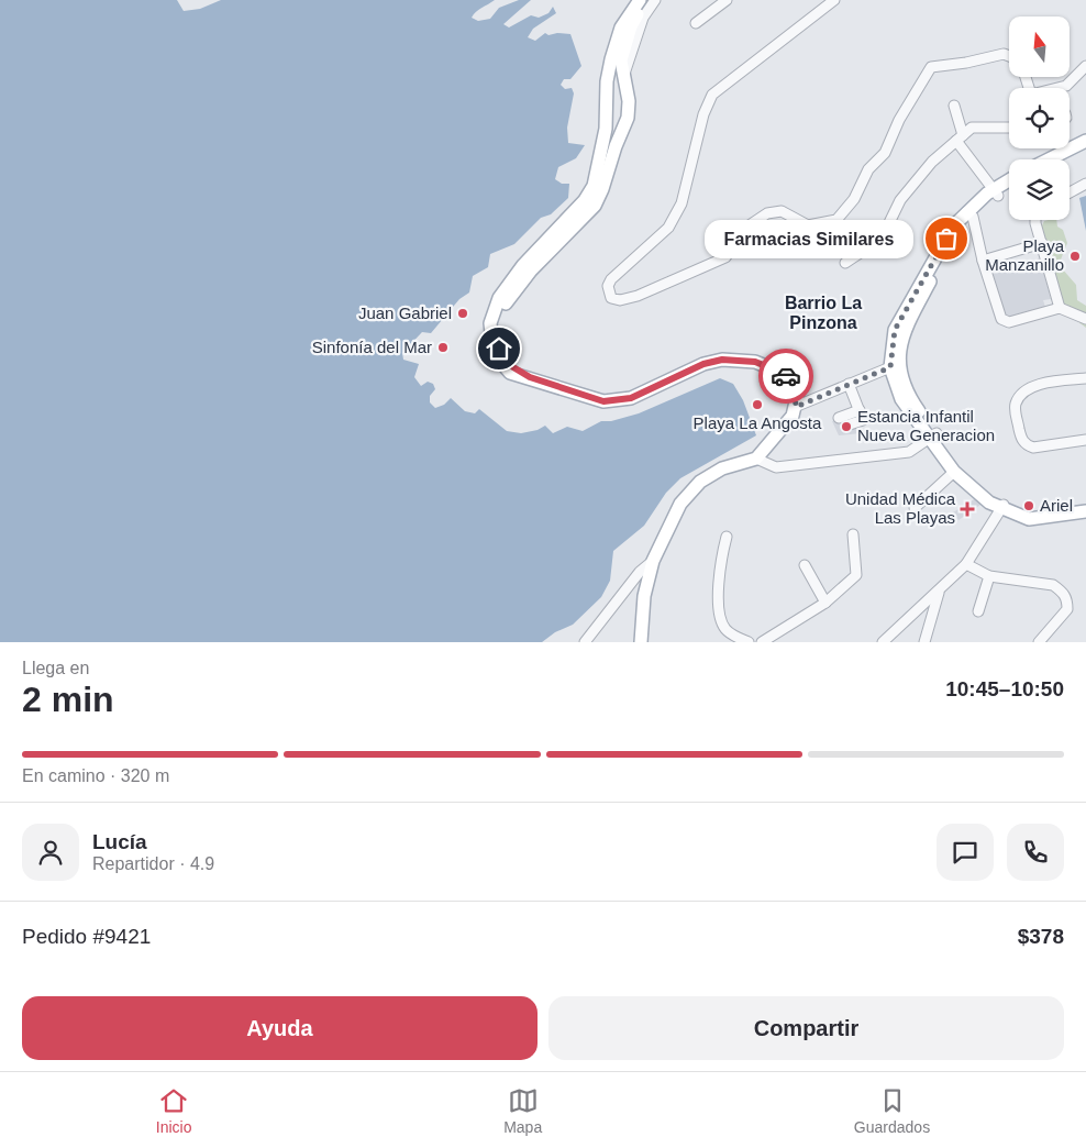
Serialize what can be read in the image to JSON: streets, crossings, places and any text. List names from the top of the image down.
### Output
{
  "districts": ["Barrio La Pinzona"],
  "places": {
    "other": [
      "Farmacias Similares",
      "Playa Manzanillo",
      "Juan Gabriel",
      "Sinfonía del Mar",
      "Playa La Angosta",
      "Estancia Infantil Nueva Generacion",
      "Ariel"
    ],
    "health": ["Unidad Médica Las Playas"]
  },
  "north": "top",
  "page": {
    "bubble": "Farmacias Similares",
    "heading": ["2 min", "Llega en", "10:45–10:50"],
    "panel": [
      "Lucía",
      "Repartidor · 4.9",
      "Pedido #9421",
      "$378"
    ],
    "bar": "En camino · 320 m",
    "buttons": ["Ayuda", "Compartir"],
    "tabs": ["Inicio", "Mapa", "Guardados"]
  }
}
